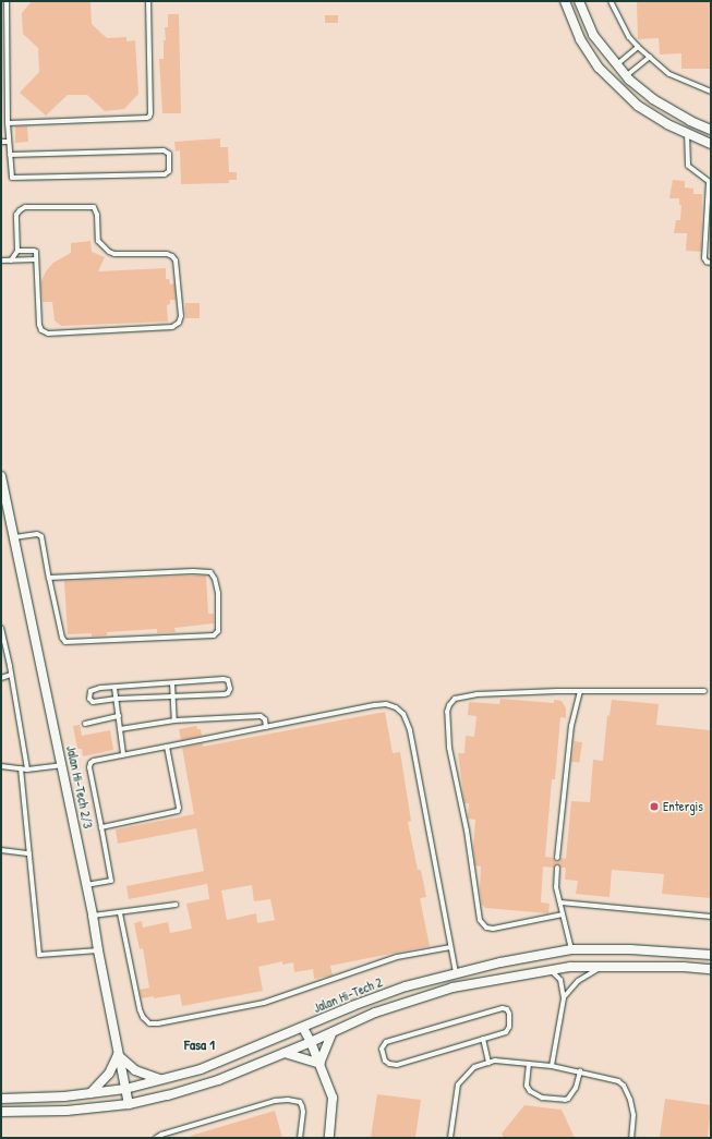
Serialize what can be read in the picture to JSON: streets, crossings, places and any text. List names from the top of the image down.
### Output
{
  "streets": {
    "street": ["Jalan Hi-Tech 2/3", "Jalan Hi-Tech 2"]
  },
  "crossings": [
    ["Jalan Hi-Tech 2/3", "Jalan Hi-Tech 2"]
  ],
  "districts": ["Fasa 1"],
  "places": ["Entergis"]
}
